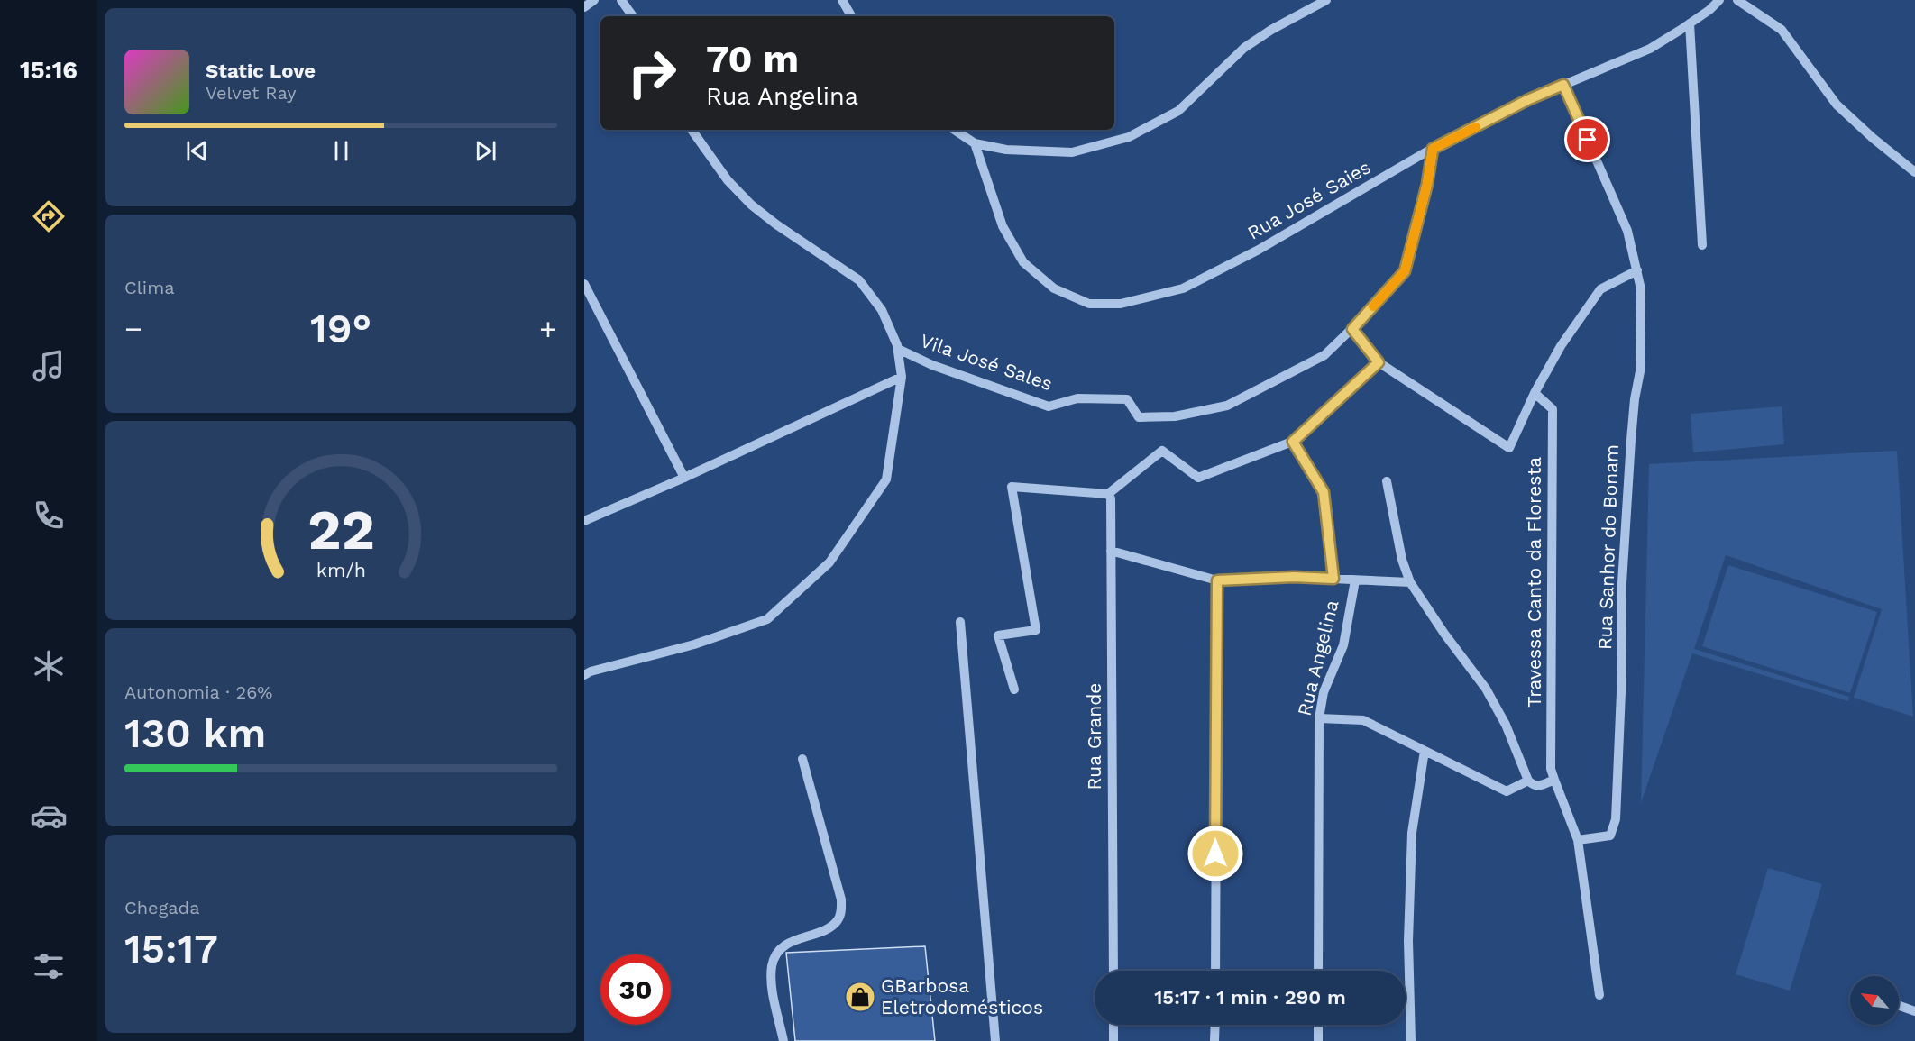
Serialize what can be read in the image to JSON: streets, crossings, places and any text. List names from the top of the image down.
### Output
{
  "streets": {
    "street": [
      "Rua José Saies",
      "Vila José Sales",
      "Rua Sanhor do Bonam",
      "Travessa Canto da Floresta",
      "Rua Angelina",
      "Rua Grande"
    ]
  },
  "crossings": [
    ["Rua José Saies", "Rua Sanhor do Bonam"],
    ["Rua Sanhor do Bonam", "Travessa Canto da Floresta"],
    ["Rua Angelina", "Rua Grande"]
  ],
  "places": {
    "shop": ["GBarbosa Eletrodomésticos"]
  },
  "north": "top left",
  "page": {
    "tabs": "15:16",
    "turn": ["70 m", "Rua Angelina"],
    "song": ["Static Love", "Velvet Ray"],
    "tile": [
      "Clima",
      ["Autonomia · 26%", "130 km"],
      ["Chegada", "15:17"]
    ],
    "heat": ["−", "19°", "+"],
    "limit": "30",
    "trip": "15:17 · 1 min · 290 m",
    "gauge": ["22", "km/h"]
  }
}
